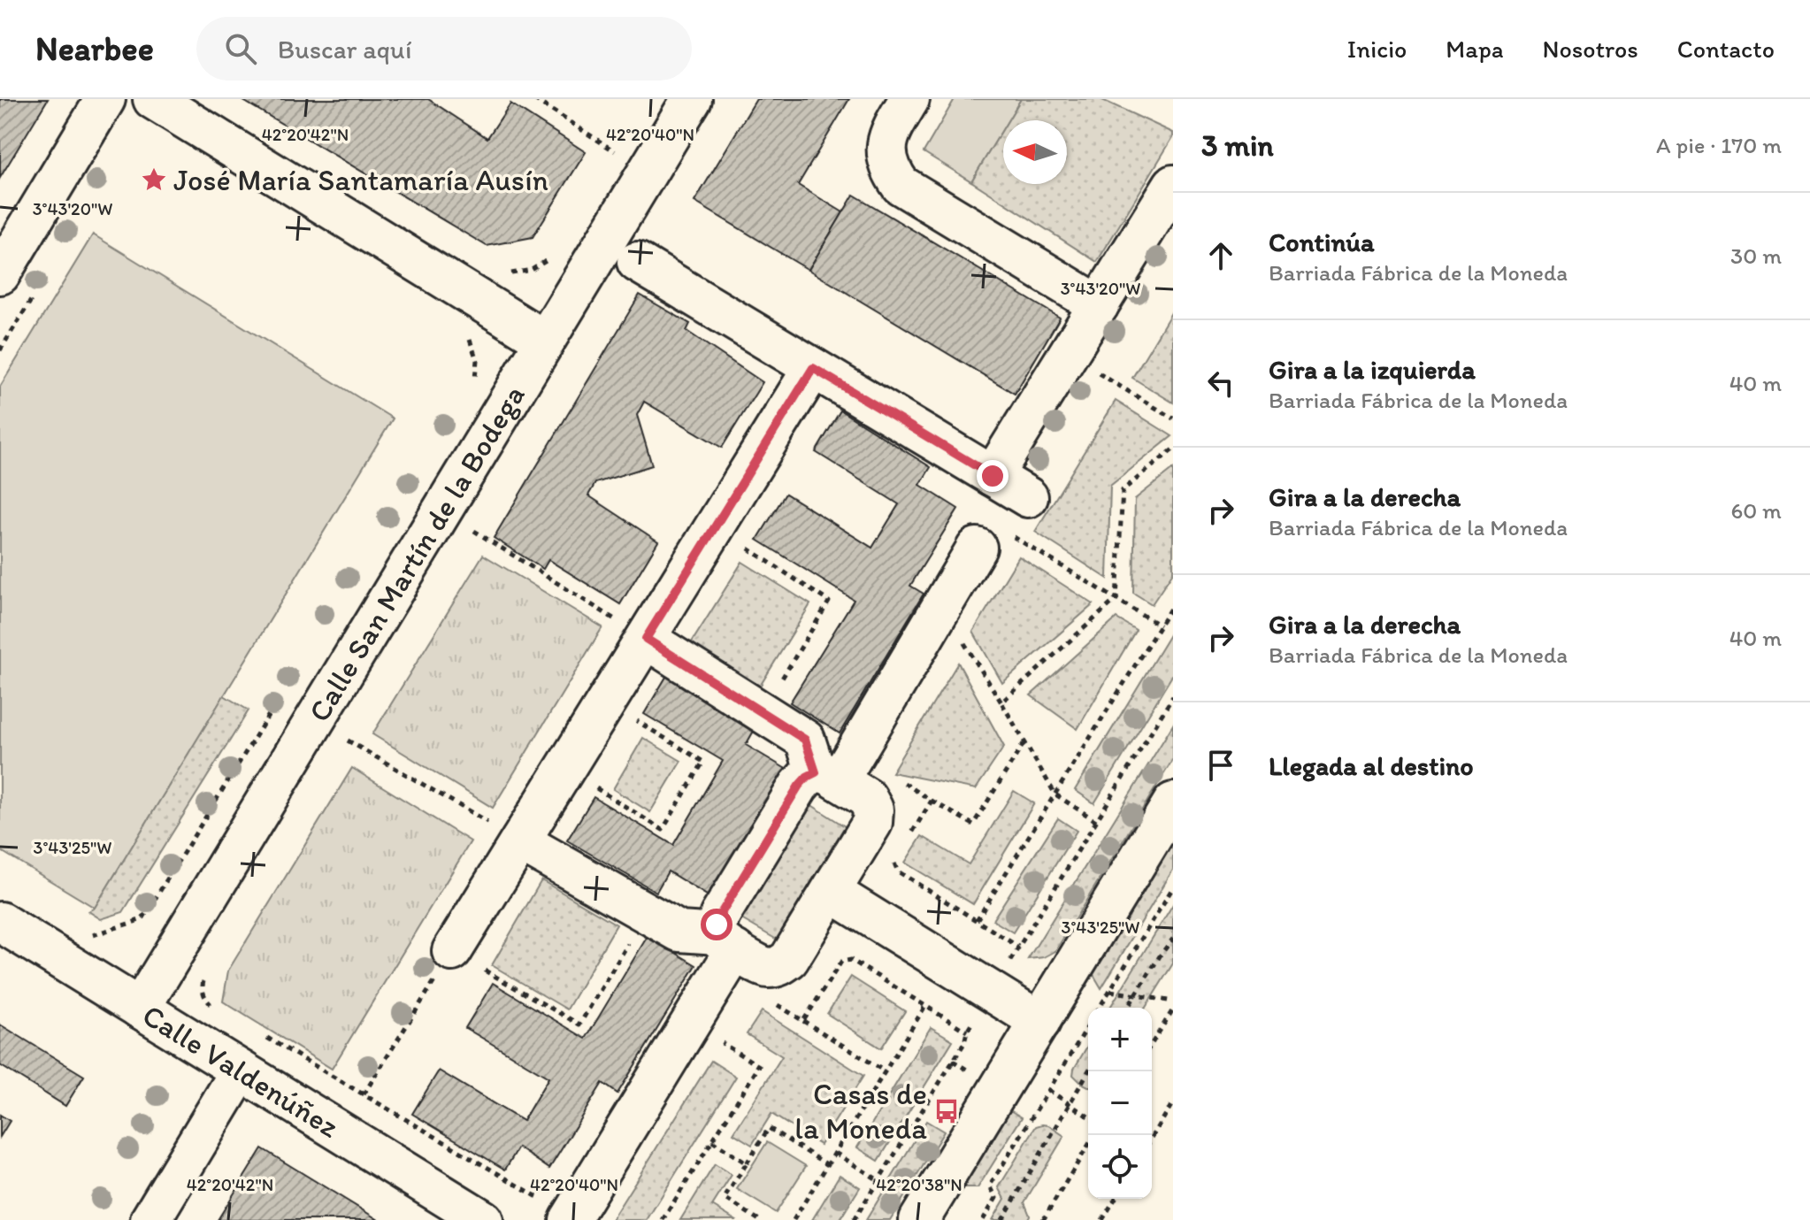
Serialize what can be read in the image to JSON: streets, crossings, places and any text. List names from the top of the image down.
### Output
{
  "streets": {
    "street": ["Calle San Martín de la Bodega", "Calle Valdenúñez"]
  },
  "crossings": [
    ["Calle San Martín de la Bodega", "Calle Valdenúñez"]
  ],
  "places": {
    "place": ["José María Santamaría Ausín"],
    "bus stop": ["Casas de la Moneda"]
  },
  "north": "left",
  "page": {
    "header": "Nearbee",
    "search": "Buscar aquí",
    "nav": [
      "Inicio",
      "Mapa",
      "Nosotros",
      "Contacto"
    ],
    "heading": ["3 min", "A pie · 170 m"],
    "list": [
      ["Continúa", "Barriada Fábrica de la Moneda", "30 m"],
      ["Gira a la izquierda", "Barriada Fábrica de la Moneda", "40 m"],
      ["Gira a la derecha", "Barriada Fábrica de la Moneda", "60 m"],
      ["Gira a la derecha", "Barriada Fábrica de la Moneda", "40 m"],
      "Llegada al destino"
    ],
    "map_buttons": ["+", "−"]
  },
  "coordinates": [
    "42°20'42\"N",
    "42°20'40\"N",
    "3°43'20\"W",
    "3°43'25\"W",
    "42°20'38\"N"
  ]
}
